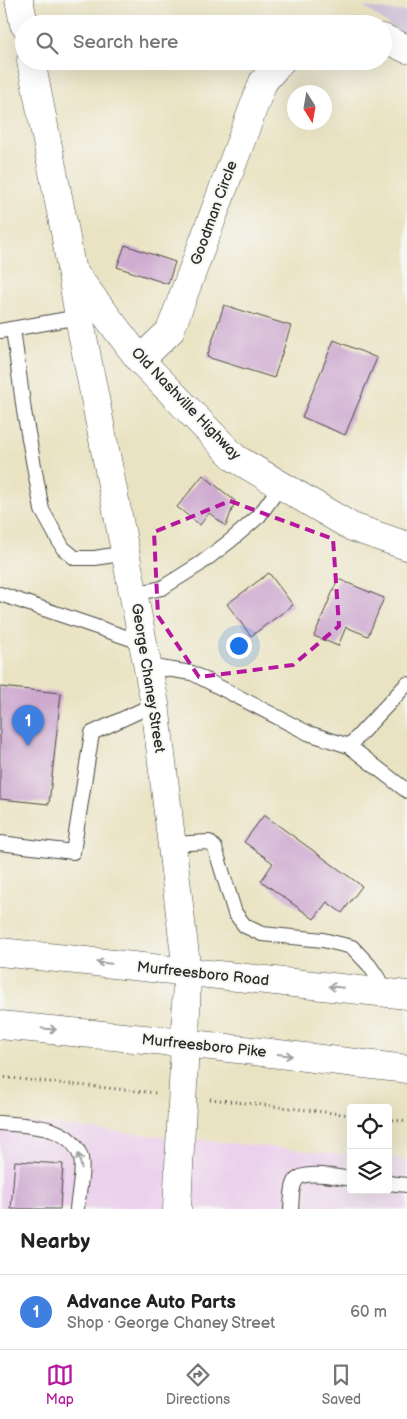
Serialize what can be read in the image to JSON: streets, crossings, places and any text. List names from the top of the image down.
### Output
{
  "streets": {
    "main road": [
      "Goodman Circle",
      "Old Nashville Highway",
      "George Chaney Street",
      "Murfreesboro Road",
      "Murfreesboro Pike"
    ]
  },
  "crossings": [
    ["Goodman Circle", "Old Nashville Highway"],
    ["Old Nashville Highway", "George Chaney Street"],
    ["George Chaney Street", "Murfreesboro Road"],
    ["George Chaney Street", "Murfreesboro Pike"]
  ],
  "one_way": ["Murfreesboro Road", "Murfreesboro Pike"],
  "north": "bottom",
  "page": {
    "search": "Search here",
    "pins": "1",
    "heading": "Nearby",
    "list": [
      {
        "mark": "1",
        "name": "Advance Auto Parts",
        "note": "Shop · George Chaney Street",
        "value": "60 m"
      }
    ],
    "nav": ["Map", "Directions", "Saved"]
  }
}
